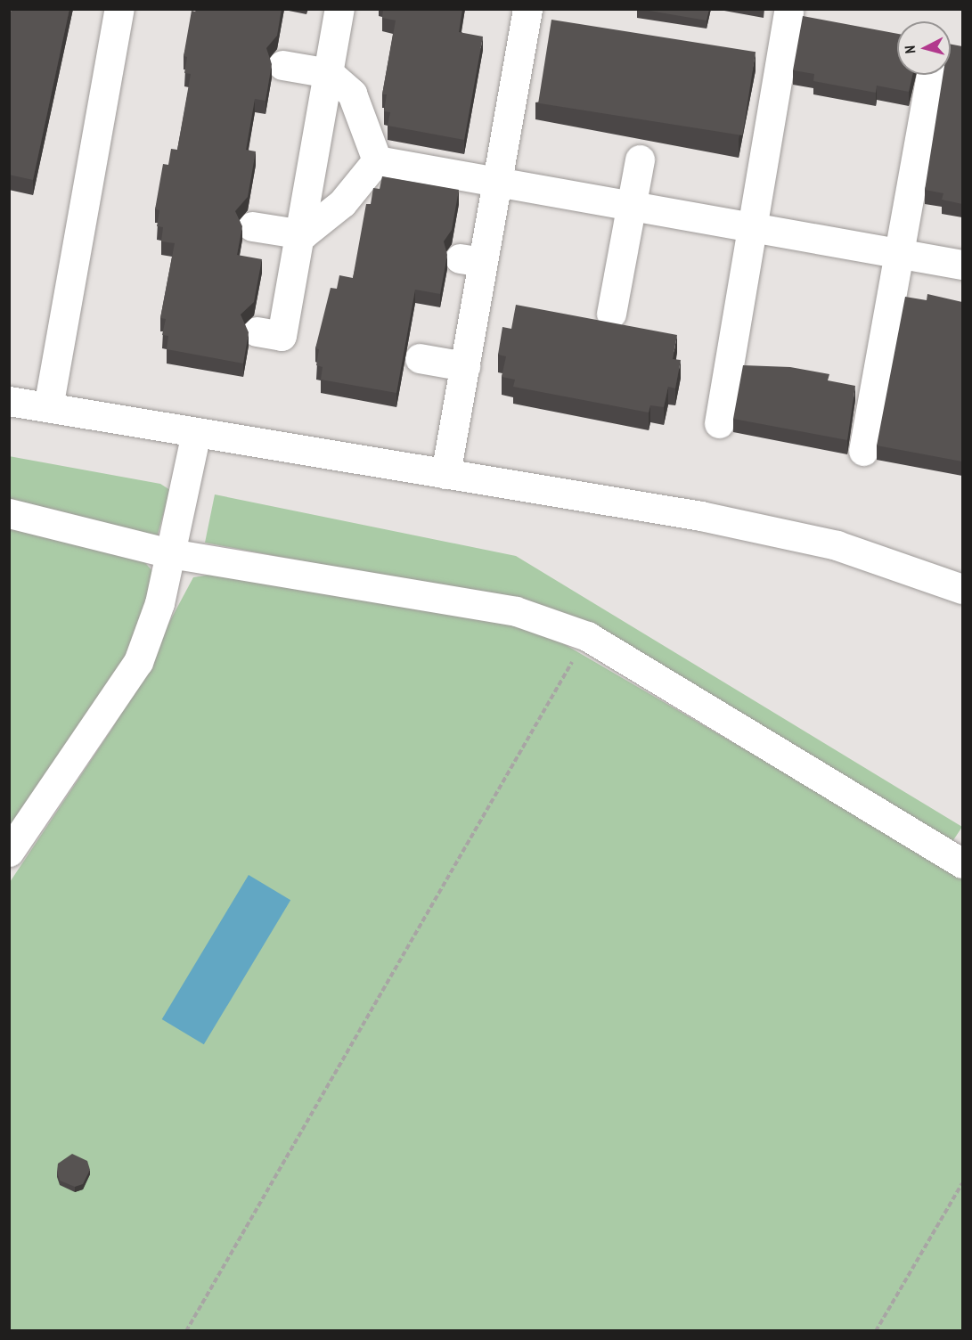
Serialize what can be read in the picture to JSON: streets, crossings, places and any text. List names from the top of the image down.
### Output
{
  "north": "left"
}
